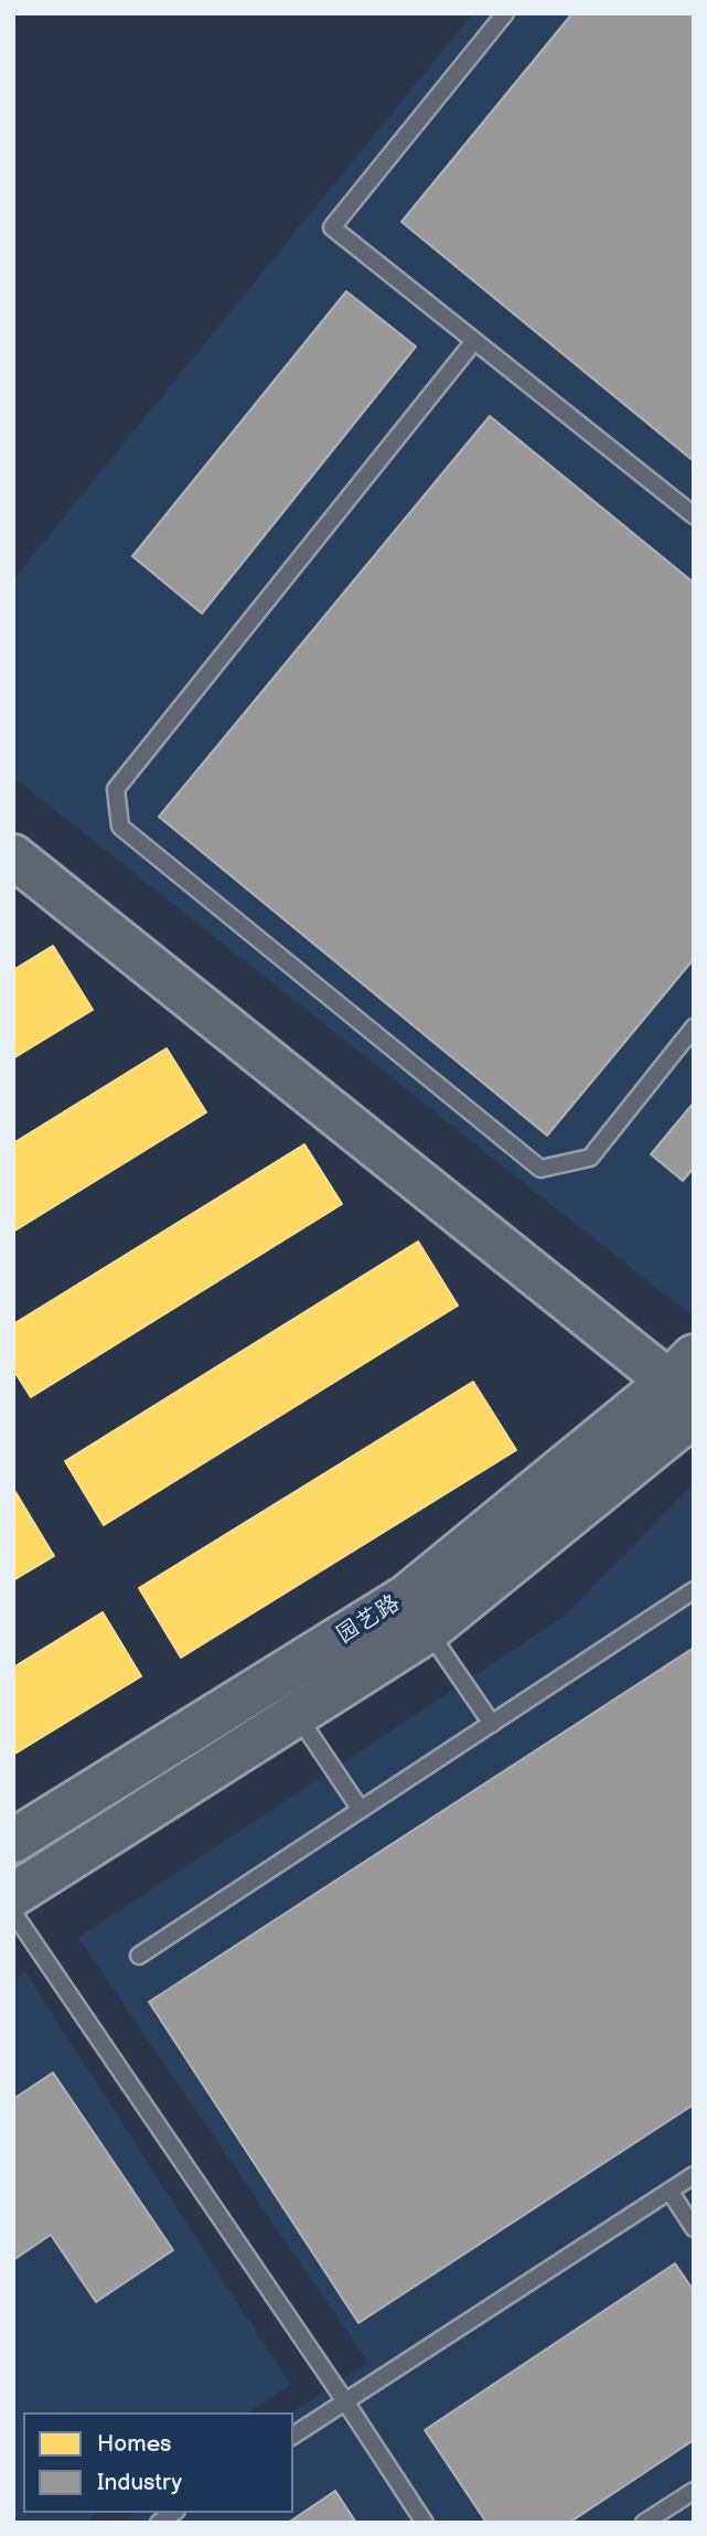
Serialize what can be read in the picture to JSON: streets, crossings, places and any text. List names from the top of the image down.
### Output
{
  "streets": {
    "street": ["园艺路"]
  },
  "legend": ["Homes", "Industry"]
}
